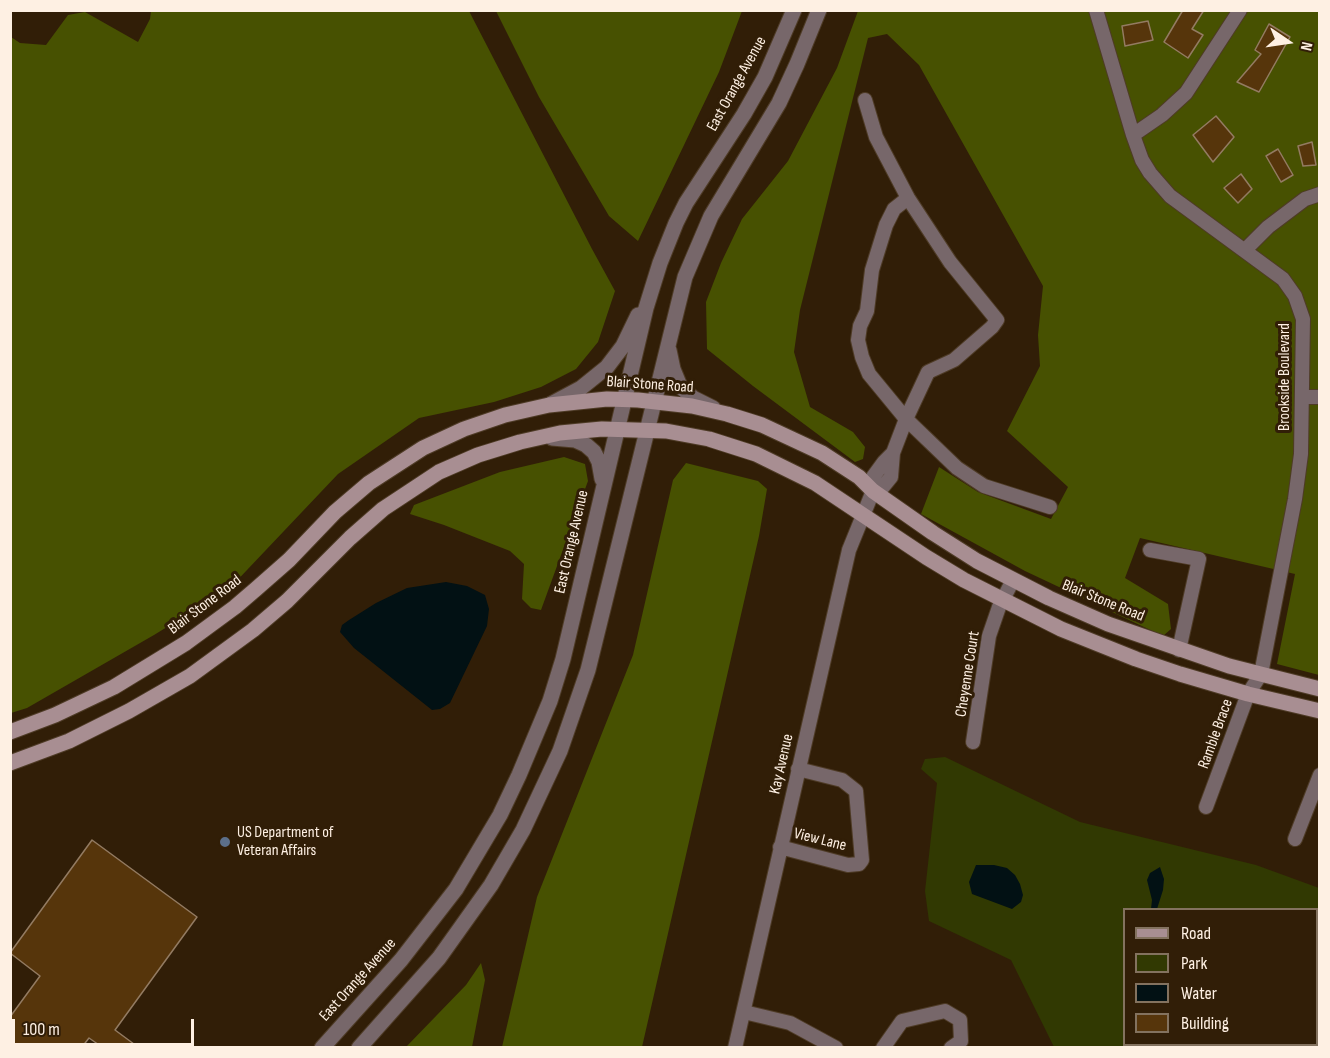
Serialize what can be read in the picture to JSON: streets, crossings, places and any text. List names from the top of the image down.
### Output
{
  "streets": {
    "main road": ["Blair Stone Road"],
    "street": [
      "East Orange Avenue",
      "Brookside Boulevard",
      "Cheyenne Court",
      "Ramble Brace",
      "Kay Avenue",
      "View Lane"
    ]
  },
  "crossings": [
    ["East Orange Avenue", "Blair Stone Road"],
    ["Brookside Boulevard", "Blair Stone Road"],
    ["Brookside Boulevard", "Ramble Brace"],
    ["Blair Stone Road", "Cheyenne Court"],
    ["Blair Stone Road", "Ramble Brace"],
    ["Blair Stone Road", "Kay Avenue"],
    ["Kay Avenue", "View Lane"]
  ],
  "places": ["US Department of Veteran Affairs"],
  "legend": [
    "Road",
    "Park",
    "Water",
    "Building"
  ],
  "scale_bar": "100 m",
  "north": "right"
}
